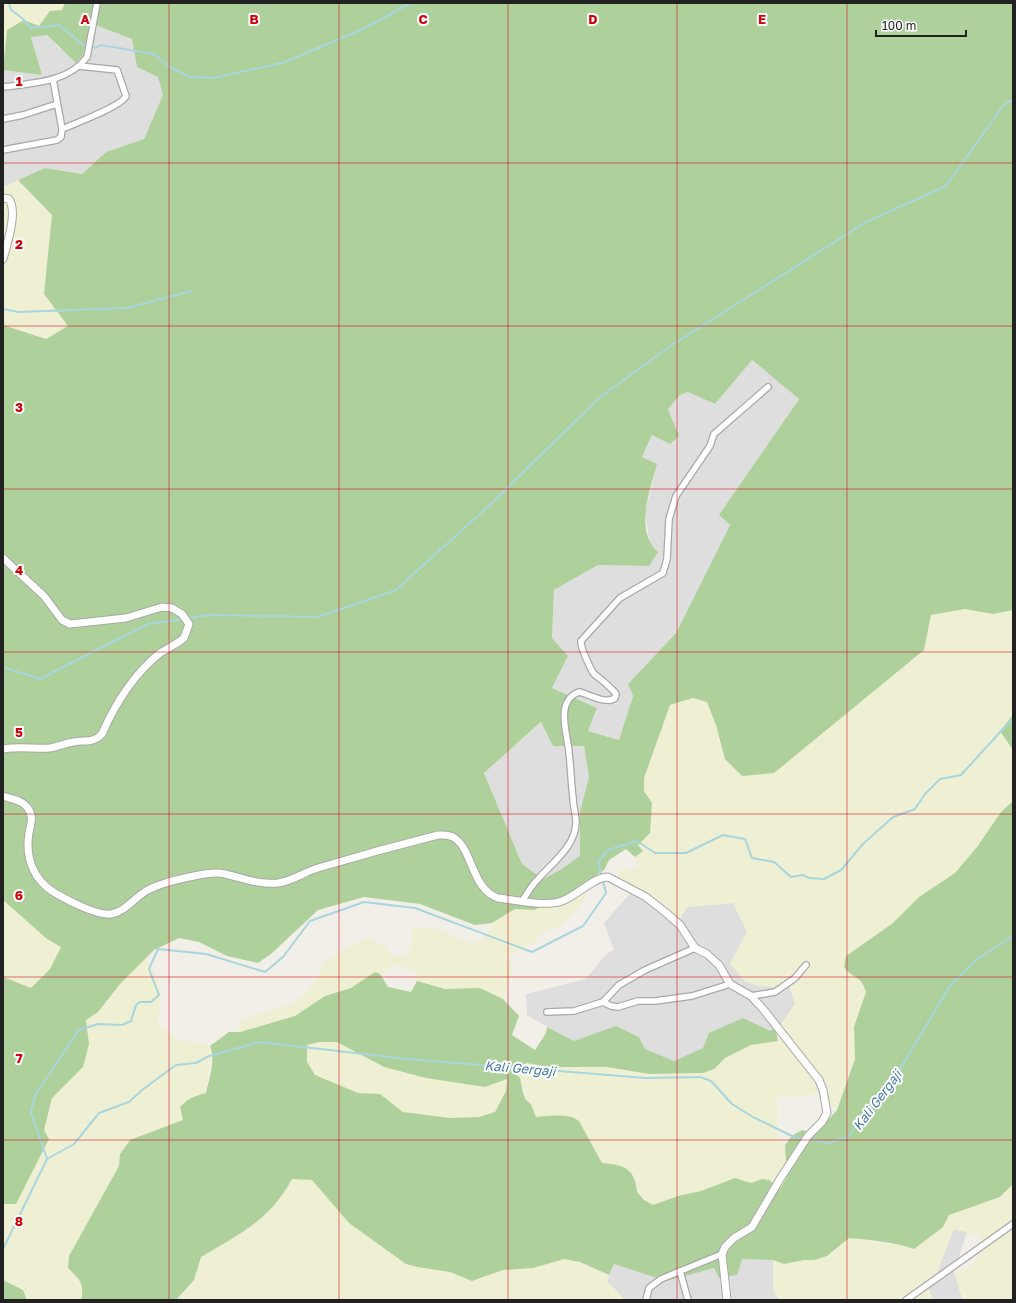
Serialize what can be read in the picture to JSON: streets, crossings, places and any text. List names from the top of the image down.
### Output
{
  "water": ["Kali Gergaji"],
  "scale_bar": "100 m",
  "grid": {
    "columns": [
      "A",
      "B",
      "C",
      "D",
      "E"
    ],
    "rows": [
      "1",
      "2",
      "3",
      "4",
      "5",
      "6",
      "7",
      "8"
    ]
  }
}
